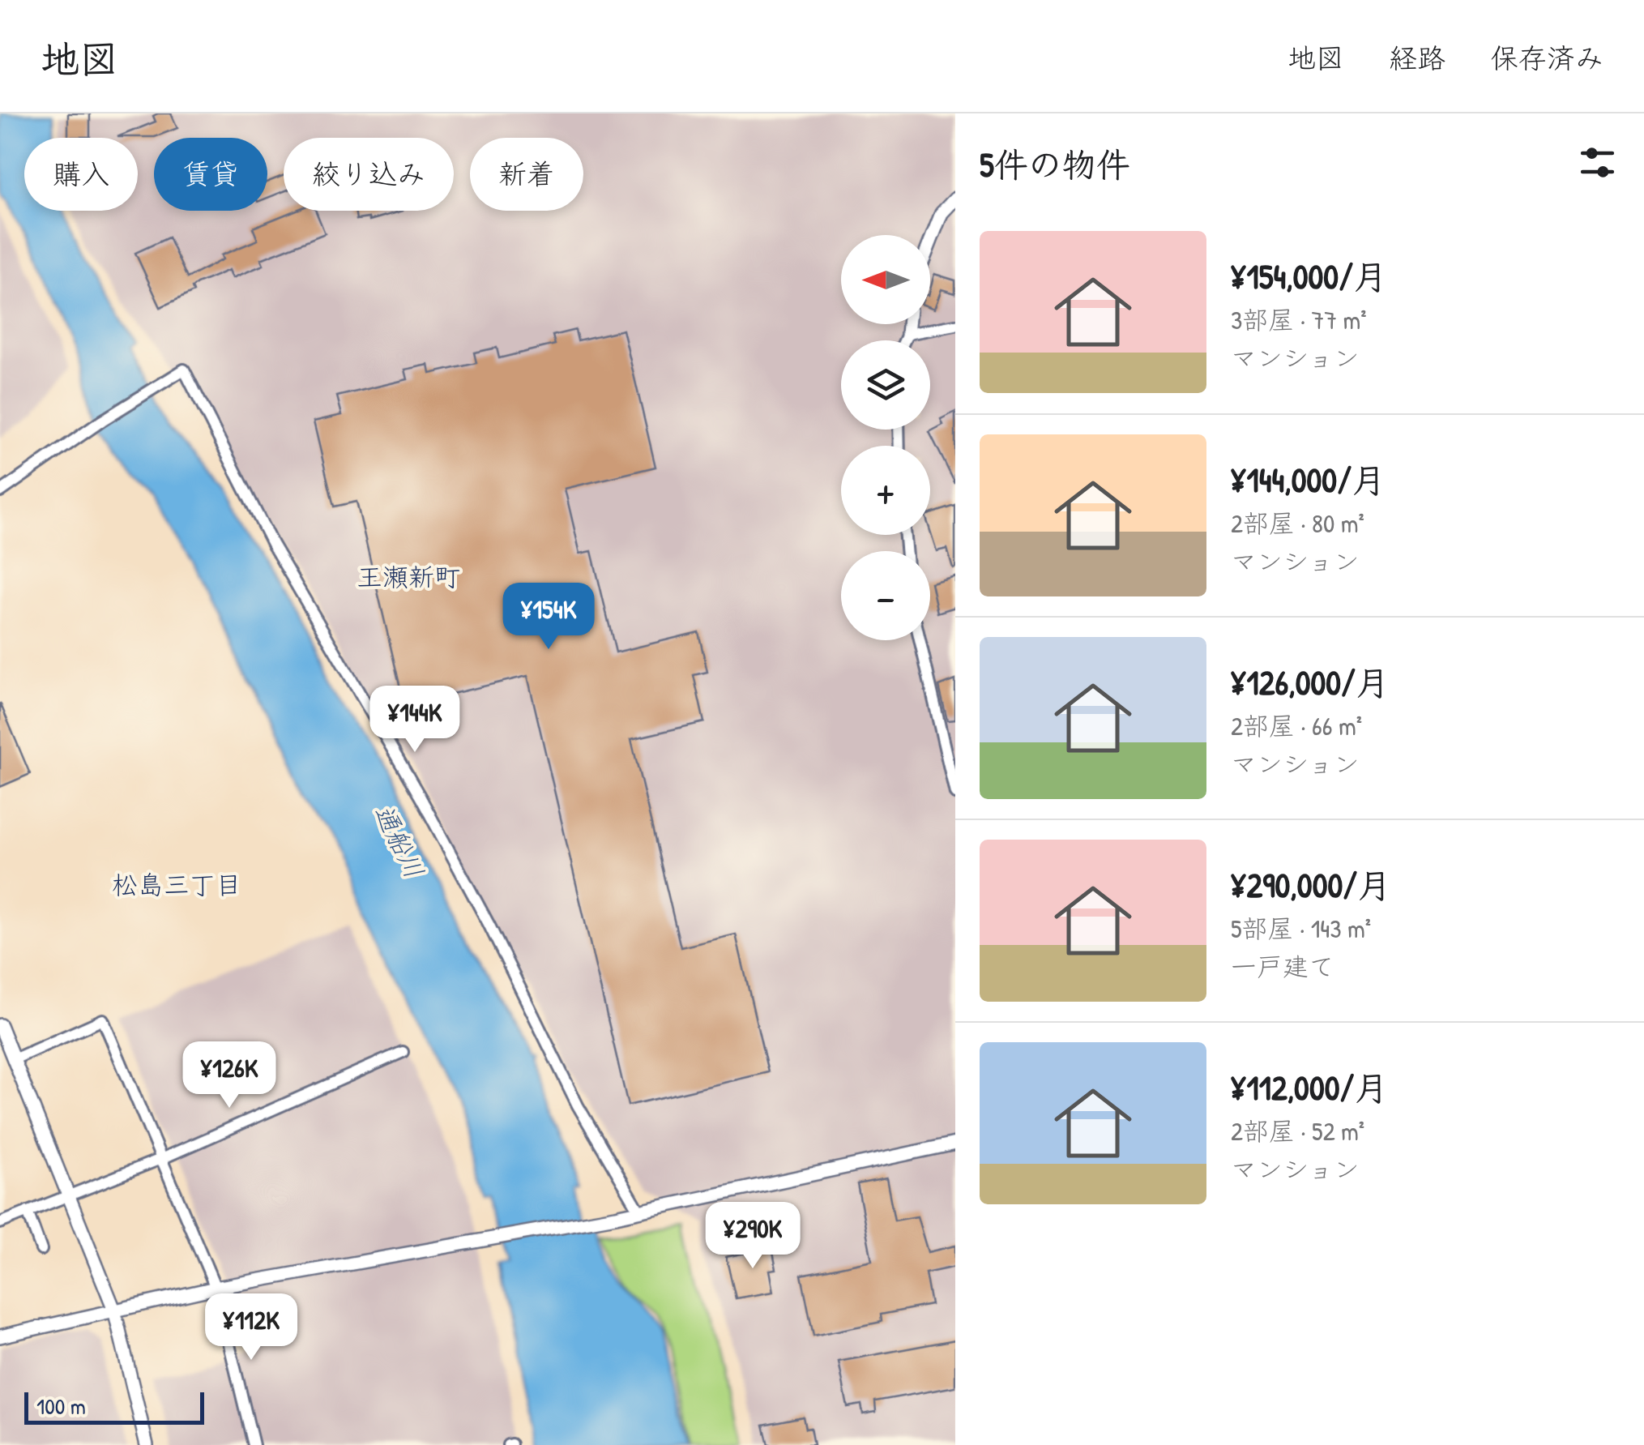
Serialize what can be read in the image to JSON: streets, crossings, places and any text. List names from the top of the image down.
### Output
{
  "districts": ["王瀬新町", "松島三丁目"],
  "water": ["通船川"],
  "scale_bar": "100 m",
  "north": "left",
  "page": {
    "header": "地図",
    "nav": ["地図", "経路", "保存済み"],
    "heading": "5件の物件",
    "chip": [
      "購入",
      "賃貸",
      "絞り込み",
      "新着"
    ],
    "list": [
      {
        "name": "¥154,000/月",
        "note": "3部屋 · 77 m² · マンション"
      },
      {
        "name": "¥144,000/月",
        "note": "2部屋 · 80 m² · マンション"
      },
      {
        "name": "¥126,000/月",
        "note": "2部屋 · 66 m² · マンション"
      },
      {
        "name": "¥290,000/月",
        "note": "5部屋 · 143 m² · 一戸建て"
      },
      {
        "name": "¥112,000/月",
        "note": "2部屋 · 52 m² · マンション"
      }
    ],
    "map_buttons": ["+", "−"],
    "price": [
      "¥154K",
      "¥144K",
      "¥126K",
      "¥290K",
      "¥112K"
    ],
    "scale": "100 m"
  }
}
